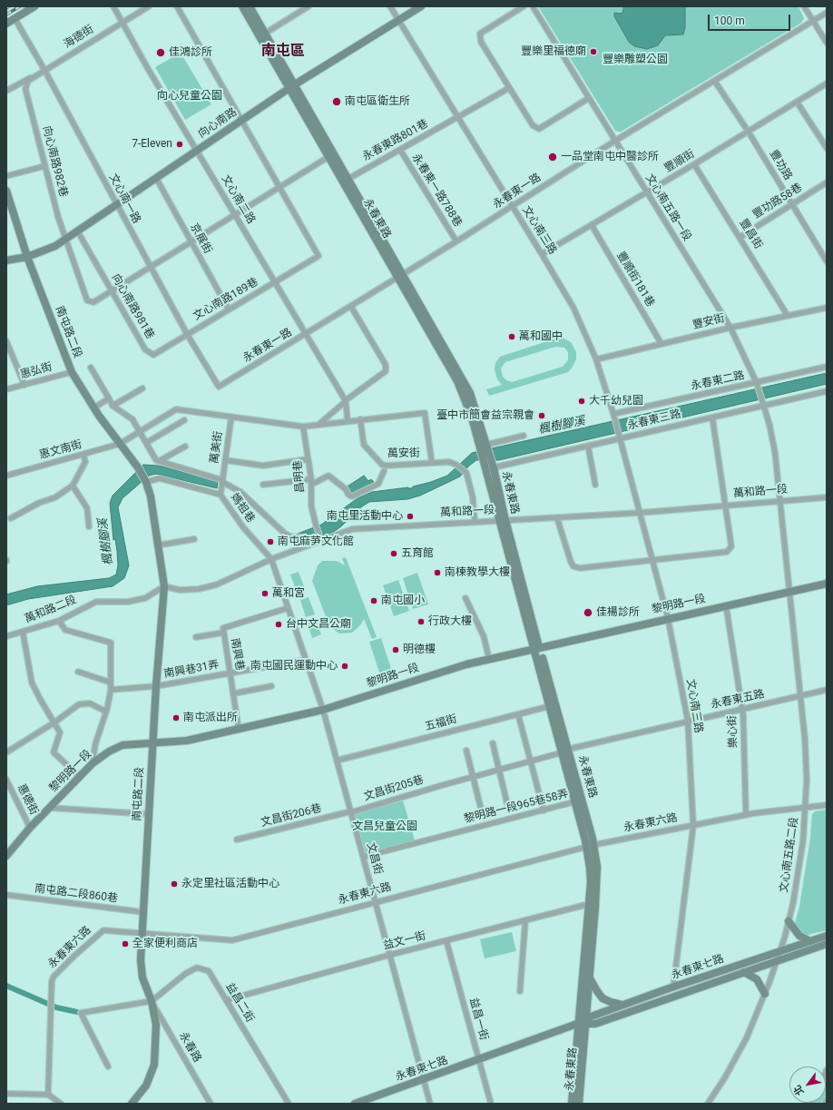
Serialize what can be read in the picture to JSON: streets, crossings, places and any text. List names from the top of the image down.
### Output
{
  "streets": {
    "street": [
      "海德街",
      "向心南路",
      "永春東路801巷",
      "向心南路982巷",
      "豐順街",
      "豐功路",
      "永春東一路788巷",
      "永春東一路",
      "文心南一路",
      "文心南二路",
      "豐功路58巷",
      "文心南五路一段",
      "永春東路",
      "文心南三路",
      "豐昌街",
      "京展街",
      "豐順街181巷",
      "文心南路189巷",
      "向心南路981巷",
      "豐安街",
      "南屯路二段",
      "惠弘街",
      "永春東二路",
      "永春東三路",
      "萬美街",
      "惠文南街",
      "萬安街",
      "昌明巷",
      "萬和路一段",
      "媽祖巷",
      "黎明路一段",
      "萬和路二段",
      "南興巷",
      "南興巷31弄",
      "永春東五路",
      "五福街",
      "樂心街",
      "文昌街205巷",
      "惠德街",
      "黎明路一段965巷58弄",
      "文昌街206巷",
      "永春東六路",
      "文心南五路二段",
      "文昌街",
      "南屯路二段860巷",
      "益文一街",
      "永春東七路",
      "益昌二街",
      "益昌一街",
      "永春路"
    ]
  },
  "crossings": [
    ["海德街", "向心南路982巷"],
    ["海德街", "文心南一路"],
    ["海德街", "文心南二路"],
    ["向心南路", "向心南路982巷"],
    ["向心南路", "文心南一路"],
    ["向心南路", "文心南二路"],
    ["向心南路", "永春東路"],
    ["向心南路", "文心南三路"],
    ["向心南路", "京展街"],
    ["向心南路", "向心南路981巷"],
    ["向心南路", "南屯路二段"],
    ["永春東路801巷", "永春東一路788巷"],
    ["永春東路801巷", "永春東路"],
    ["永春東路801巷", "文心南三路"],
    ["向心南路982巷", "向心南路981巷"],
    ["豐順街", "豐功路"],
    ["豐順街", "文心南五路一段"],
    ["豐順街", "文心南三路"],
    ["豐順街", "豐昌街"],
    ["豐順街", "豐順街181巷"],
    ["豐功路", "永春東一路"],
    ["豐功路", "豐功路58巷"],
    ["永春東一路788巷", "永春東一路"],
    ["永春東一路", "文心南一路"],
    ["永春東一路", "文心南二路"],
    ["永春東一路", "文心南五路一段"],
    ["永春東一路", "永春東路"],
    ["永春東一路", "文心南三路"],
    ["文心南一路", "文心南路189巷"],
    ["文心南一路", "向心南路981巷"],
    ["文心南二路", "文心南路189巷"],
    ["豐功路58巷", "豐昌街"],
    ["文心南五路一段", "豐安街"],
    ["文心南五路一段", "永春東二路"],
    ["文心南五路一段", "永春東三路"],
    ["永春東路", "永春東三路"],
    ["永春東路", "萬和路一段"],
    ["永春東路", "黎明路一段"],
    ["永春東路", "永春東五路"],
    ["永春東路", "五福街"],
    ["永春東路", "黎明路一段965巷58弄"],
    ["永春東路", "永春東六路"],
    ["永春東路", "益文一街"],
    ["永春東路", "永春東七路"],
    ["文心南三路", "豐安街"],
    ["文心南三路", "永春東二路"],
    ["文心南三路", "永春東三路"],
    ["文心南三路", "萬和路一段"],
    ["文心南三路", "黎明路一段"],
    ["文心南三路", "永春東五路"],
    ["文心南三路", "永春東六路"],
    ["文心南三路", "永春東七路"],
    ["豐昌街", "豐安街"],
    ["京展街", "文心南路189巷"],
    ["豐順街181巷", "豐安街"],
    ["文心南路189巷", "向心南路981巷"],
    ["南屯路二段", "惠弘街"],
    ["南屯路二段", "惠文南街"],
    ["南屯路二段", "萬和路一段"],
    ["南屯路二段", "媽祖巷"],
    ["南屯路二段", "黎明路一段"],
    ["南屯路二段", "萬和路二段"],
    ["南屯路二段", "南興巷31弄"],
    ["南屯路二段", "永春東六路"],
    ["南屯路二段", "南屯路二段860巷"],
    ["南屯路二段", "益昌二街"],
    ["南屯路二段", "永春路"],
    ["萬美街", "媽祖巷"],
    ["萬安街", "昌明巷"],
    ["萬安街", "萬和路一段"],
    ["昌明巷", "萬和路一段"],
    ["萬和路一段", "媽祖巷"],
    ["萬和路一段", "萬和路二段"],
    ["萬和路一段", "文昌街"],
    ["媽祖巷", "文昌街"],
    ["黎明路一段", "南興巷"],
    ["黎明路一段", "樂心街"],
    ["黎明路一段", "惠德街"],
    ["黎明路一段", "文心南五路二段"],
    ["黎明路一段", "文昌街"],
    ["南興巷", "南興巷31弄"],
    ["南興巷", "文昌街"],
    ["南興巷31弄", "文昌街"],
    ["永春東五路", "樂心街"],
    ["永春東五路", "文昌街205巷"],
    ["永春東五路", "文心南五路二段"],
    ["五福街", "文昌街"],
    ["樂心街", "永春東六路"],
    ["文昌街205巷", "文昌街206巷"],
    ["文昌街205巷", "文昌街"],
    ["黎明路一段965巷58弄", "文昌街"],
    ["文昌街206巷", "文昌街"],
    ["永春東六路", "文心南五路二段"],
    ["永春東六路", "文昌街"],
    ["文心南五路二段", "永春東七路"],
    ["文昌街", "益文一街"],
    ["文昌街", "永春東七路"],
    ["益文一街", "益昌二街"],
    ["益文一街", "益昌一街"],
    ["永春東七路", "益昌一街"],
    ["益昌二街", "永春路"]
  ],
  "districts": ["南屯區"],
  "water": ["楓樹腳溪"],
  "parks": ["豐樂雕塑公園", "向心兒童公園", "文昌兒童公園"],
  "places": [
    "豐樂里福德廟",
    "佳鴻診所",
    "南屯區衛生所",
    "7-Eleven",
    "一品堂南屯中醫診所",
    "萬和國中",
    "大千幼兒園",
    "臺中市簡會益宗親會",
    "南屯里活動中心",
    "南屯麻芛文化館",
    "五育館",
    "南棟教學大樓",
    "萬和宮",
    "南屯國小",
    "佳楊診所",
    "行政大樓",
    "台中文昌公廟",
    "明德樓",
    "南屯國民運動中心",
    "南屯派出所",
    "永定里社區活動中心",
    "全家便利商店"
  ],
  "scale_bar": "100 m",
  "north": "bottom left"
}
